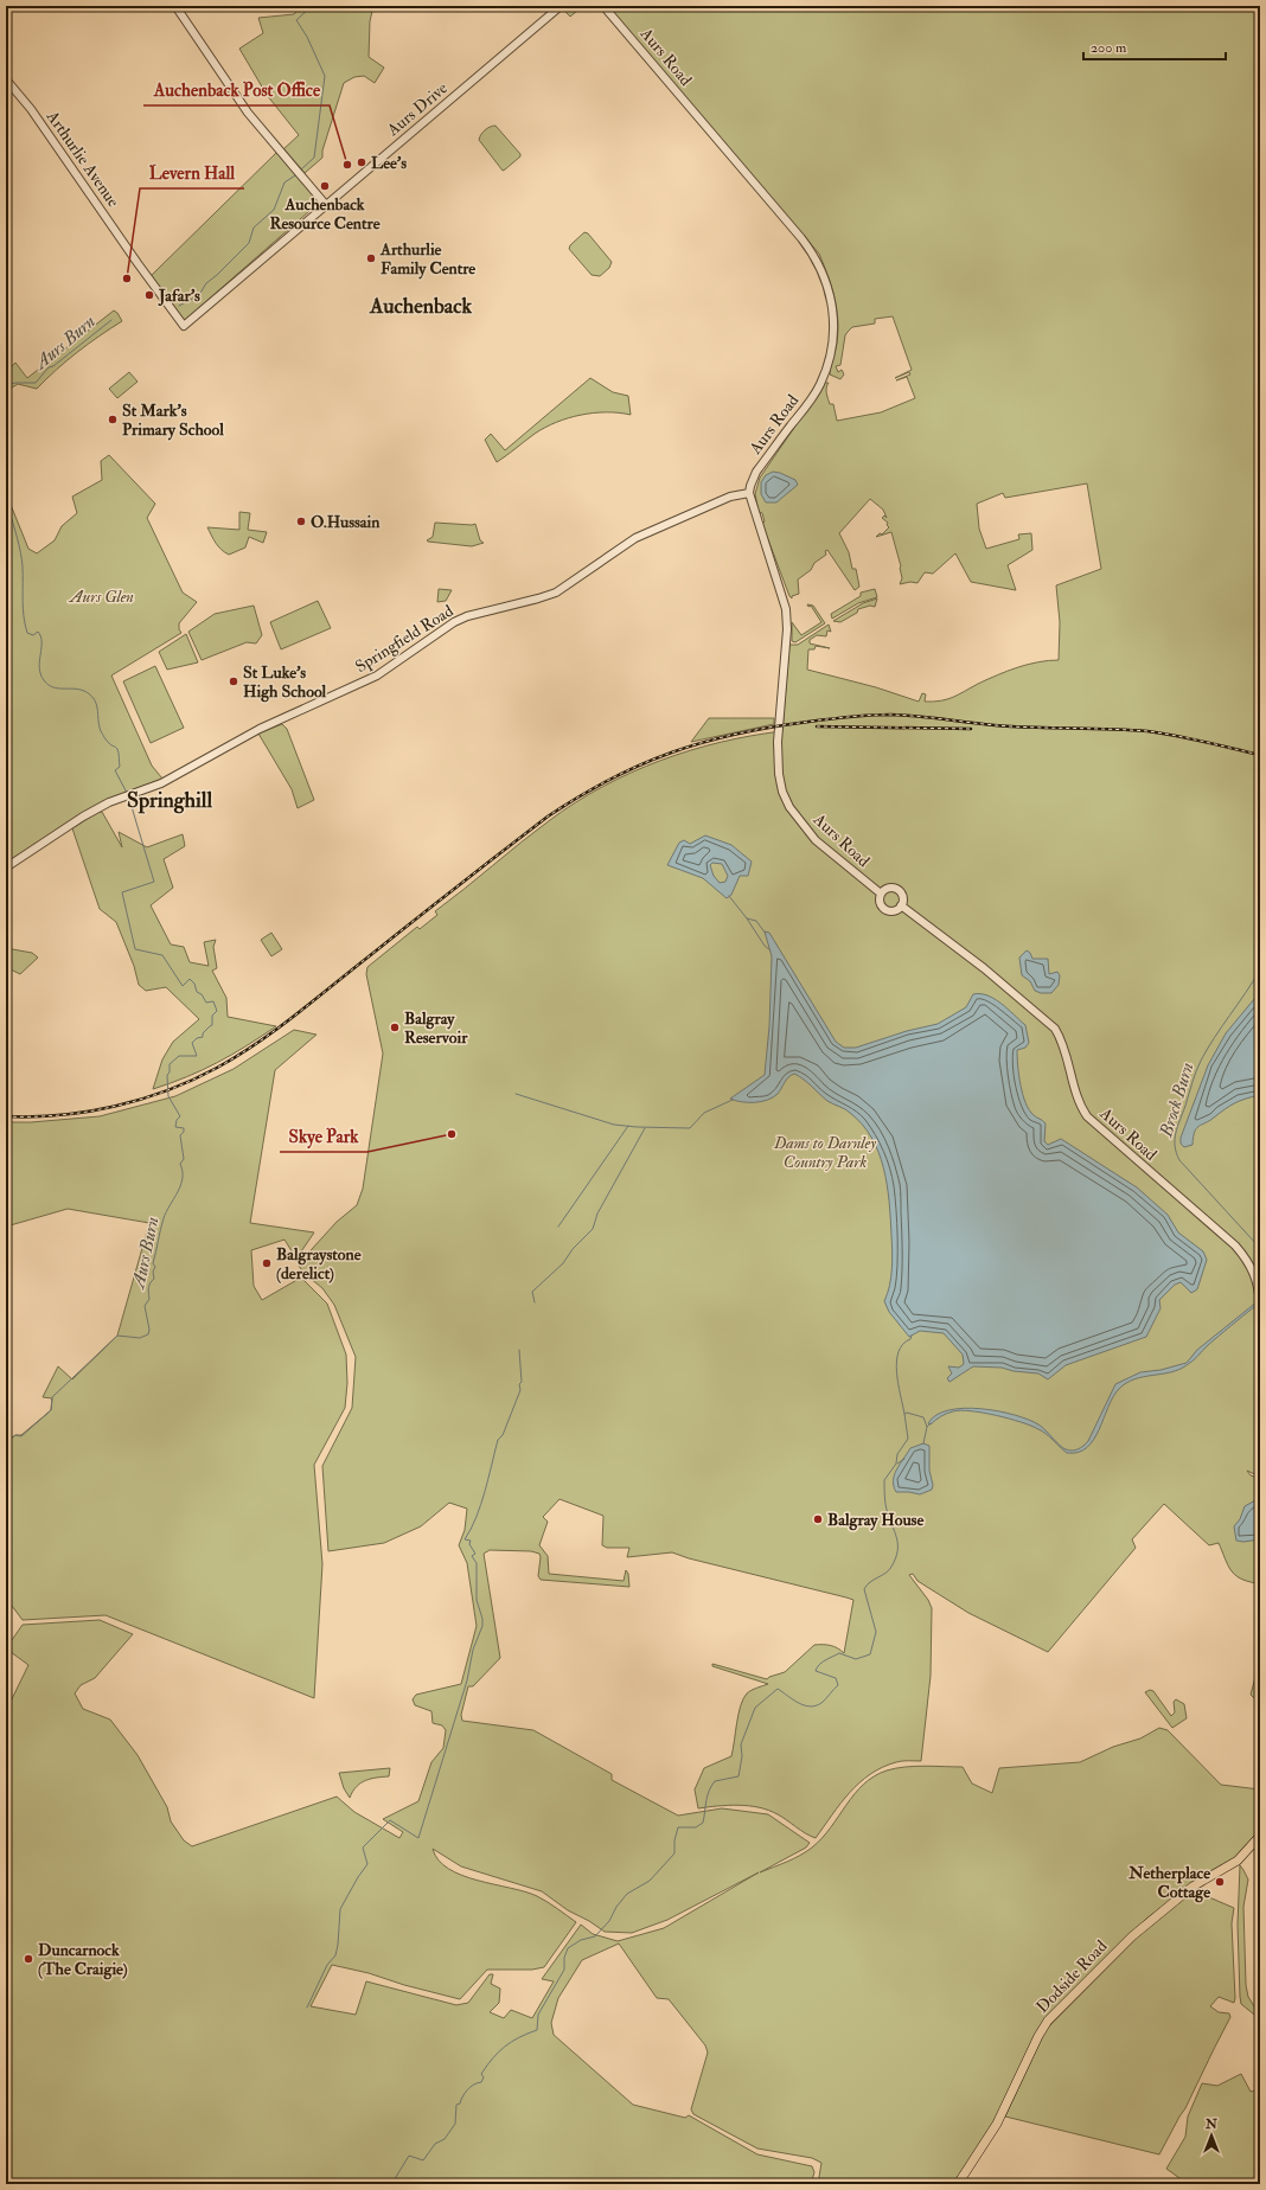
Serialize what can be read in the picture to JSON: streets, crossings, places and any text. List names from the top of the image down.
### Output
{
  "streets": {
    "main road": ["Dodside Road"],
    "street": [
      "Aurs Road",
      "Aurs Drive",
      "Arthurlie Avenue",
      "Springfield Road"
    ]
  },
  "crossings": [
    ["Aurs Road", "Springfield Road"],
    ["Aurs Drive", "Arthurlie Avenue"]
  ],
  "districts": ["Auchenback", "Springhill"],
  "water": ["Aurs Burn", "Brock Burn"],
  "parks": ["Aurs Glen", "Dams to Darnley Country Park"],
  "places": [
    "Lee's",
    "Auchenback Post Office",
    "Auchenback Resource Centre",
    "Arthurlie Family Centre",
    "Levern Hall",
    "Jafar's",
    "St Mark's Primary School",
    "O.Hussain",
    "St Luke's High School",
    "Balgray Reservoir",
    "Skye Park",
    "Balgraystone (derelict)",
    "Balgray House",
    "Netherplace Cottage",
    "Duncarnock (The Craigie)"
  ],
  "scale_bar": "200 m",
  "north": "top"
}
